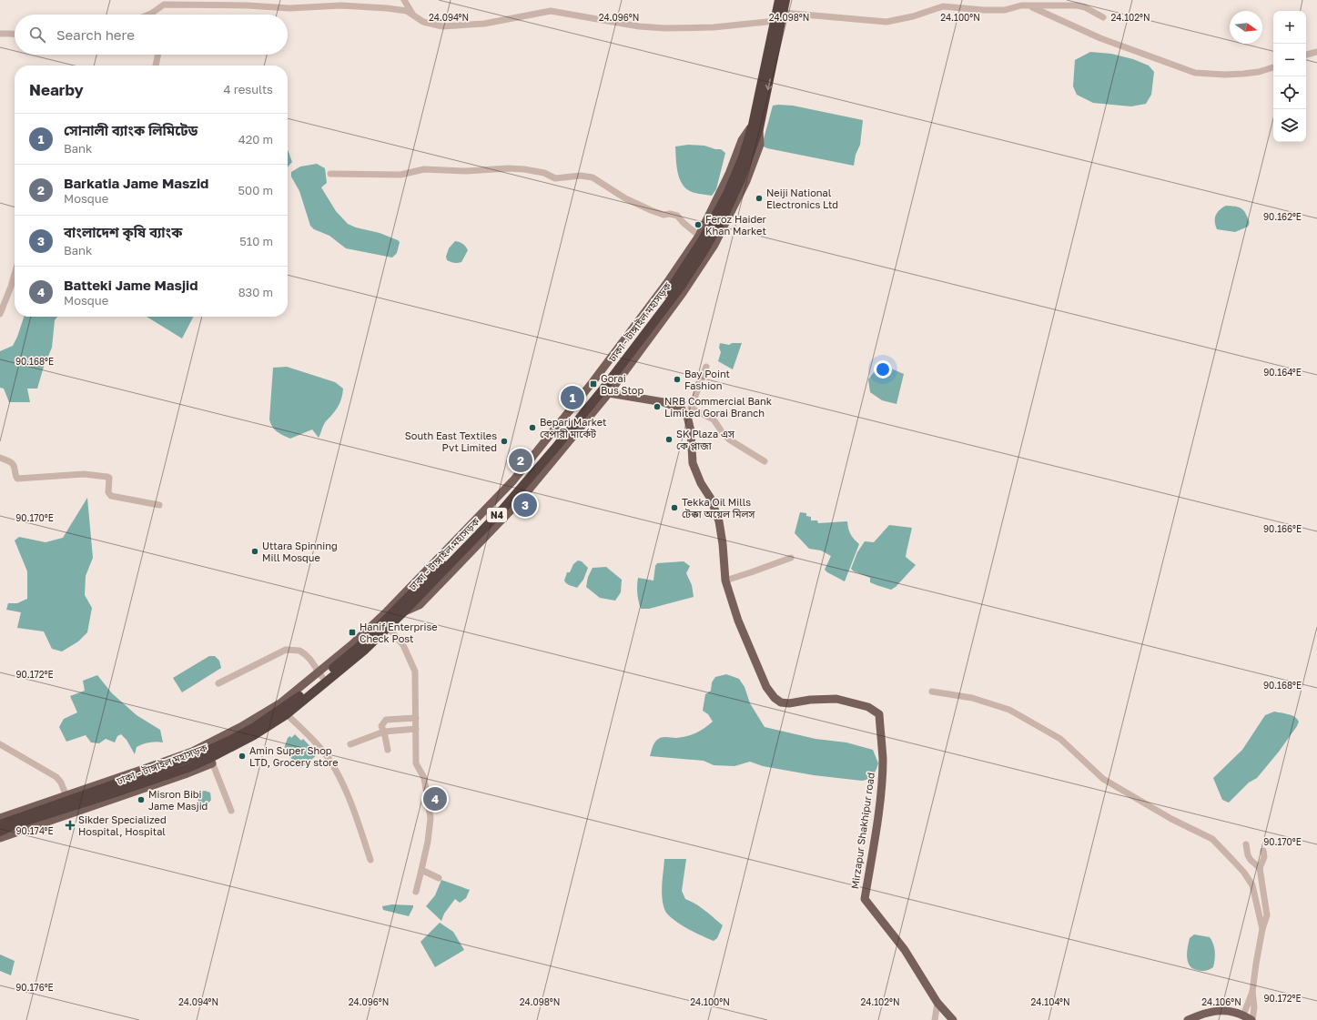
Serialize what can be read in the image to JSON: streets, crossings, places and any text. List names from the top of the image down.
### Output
{
  "streets": {
    "highway": ["ঢাকা - টাঙ্গাইল মহাসড়ক", "N4"],
    "main road": ["Mirzapur Shakhipur road"]
  },
  "places": {
    "other": [
      "Neiji National Electronics Ltd",
      "Feroz Haider Khan Market",
      "Bay Point Fashion",
      "NRB Commercial Bank Limited Gorai Branch",
      "Bepari Market বেপারী মার্কেট",
      "SK Plaza এস কে প্লাজা",
      "South East Textiles Pvt Limited",
      "Tekka Oil Mills টেক্কা অয়েল মিলস",
      "Uttara Spinning Mill Mosque",
      "Amin Super Shop LTD, Grocery store",
      "Misron Bibi Jame Masjid"
    ],
    "transit": ["Gorai Bus Stop", "Hanif Enterprise Check Post"],
    "health": ["Sikder Specialized Hospital, Hospital"]
  },
  "north": "right",
  "page": {
    "map_buttons": ["+", "−"],
    "search": "Search here",
    "heading": ["Nearby", "4 results"],
    "list": [
      {
        "mark": "1",
        "name": "সোনালী ব্যাংক লিমিটেড",
        "note": "Bank",
        "value": "420 m"
      },
      {
        "mark": "2",
        "name": "Barkatia Jame Maszid",
        "note": "Mosque",
        "value": "500 m"
      },
      {
        "mark": "3",
        "name": "বাংলাদেশ কৃষি ব্যাংক",
        "note": "Bank",
        "value": "510 m"
      },
      {
        "mark": "4",
        "name": "Batteki Jame Masjid",
        "note": "Mosque",
        "value": "830 m"
      }
    ],
    "pins": [
      "1",
      "2",
      "3",
      "4"
    ]
  },
  "coordinates": [
    "24.094°N",
    "24.096°N",
    "24.098°N",
    "24.100°N",
    "24.102°N",
    "90.162°E",
    "90.168°E",
    "90.164°E",
    "90.170°E",
    "90.166°E",
    "90.172°E",
    "90.174°E",
    "90.176°E",
    "24.104°N",
    "24.106°N"
  ]
}
